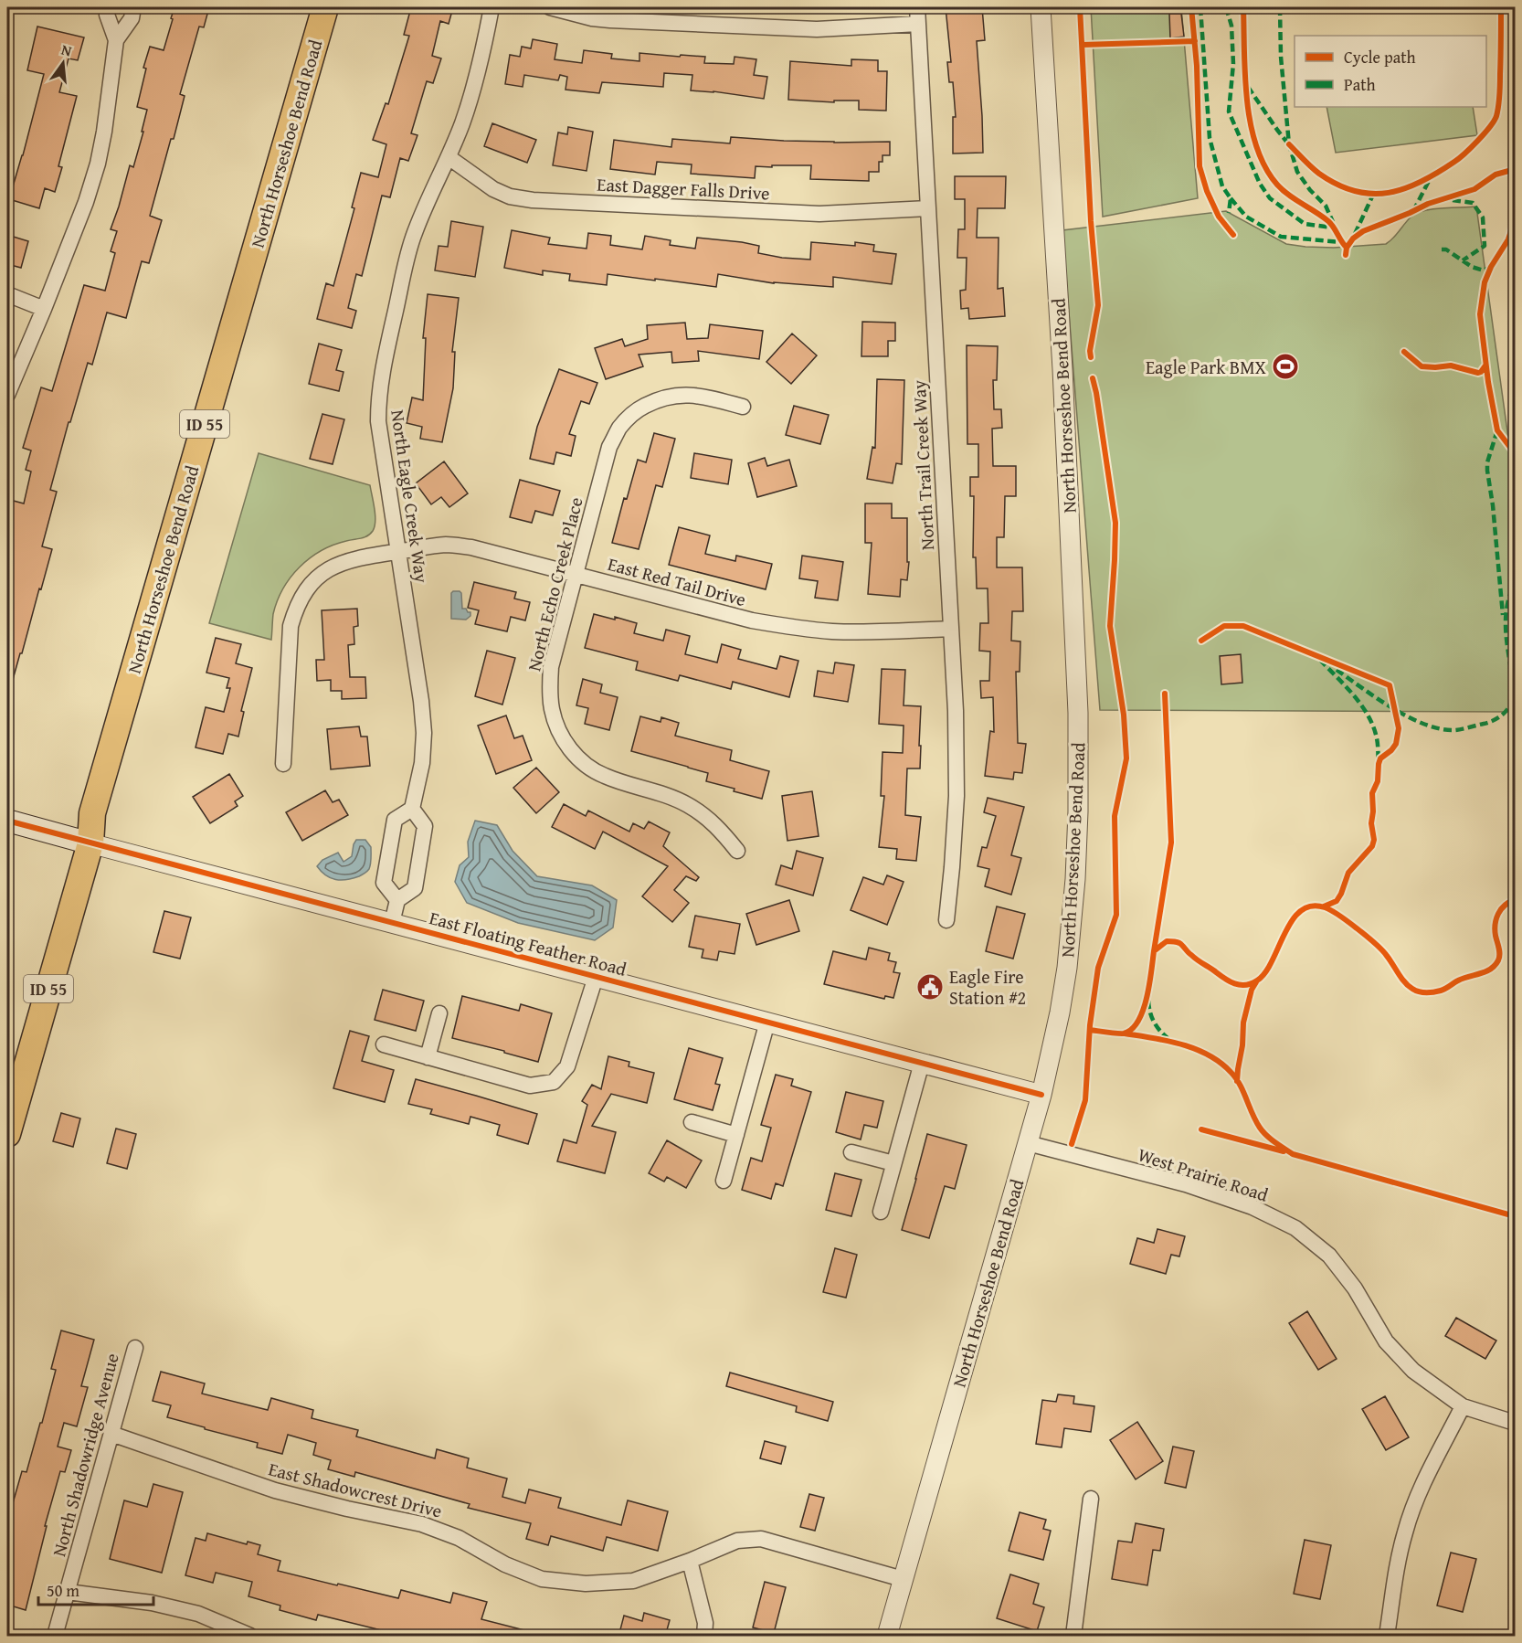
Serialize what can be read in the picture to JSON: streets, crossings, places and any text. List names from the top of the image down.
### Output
{
  "streets": {
    "highway": ["North Horseshoe Bend Road", "ID 55"],
    "main road": ["East Floating Feather Road"],
    "street": [
      "East Dagger Falls Drive",
      "North Trail Creek Way",
      "North Eagle Creek Way",
      "East Red Tail Drive",
      "North Echo Creek Place",
      "West Prairie Road",
      "North Shadowridge Avenue",
      "East Shadowcrest Drive"
    ]
  },
  "crossings": [
    ["North Horseshoe Bend Road", "East Floating Feather Road"],
    ["North Horseshoe Bend Road", "West Prairie Road"],
    ["North Horseshoe Bend Road", "East Shadowcrest Drive"],
    ["East Dagger Falls Drive", "North Trail Creek Way"],
    ["East Dagger Falls Drive", "North Eagle Creek Way"],
    ["North Trail Creek Way", "East Red Tail Drive"],
    ["North Eagle Creek Way", "East Red Tail Drive"],
    ["East Red Tail Drive", "North Echo Creek Place"],
    ["North Shadowridge Avenue", "East Shadowcrest Drive"]
  ],
  "places": {
    "sports": ["Eagle Park BMX"],
    "public building": ["Eagle Fire Station #2"]
  },
  "legend": ["Cycle path", "Path"],
  "scale_bar": "50 m",
  "north": "top"
}
